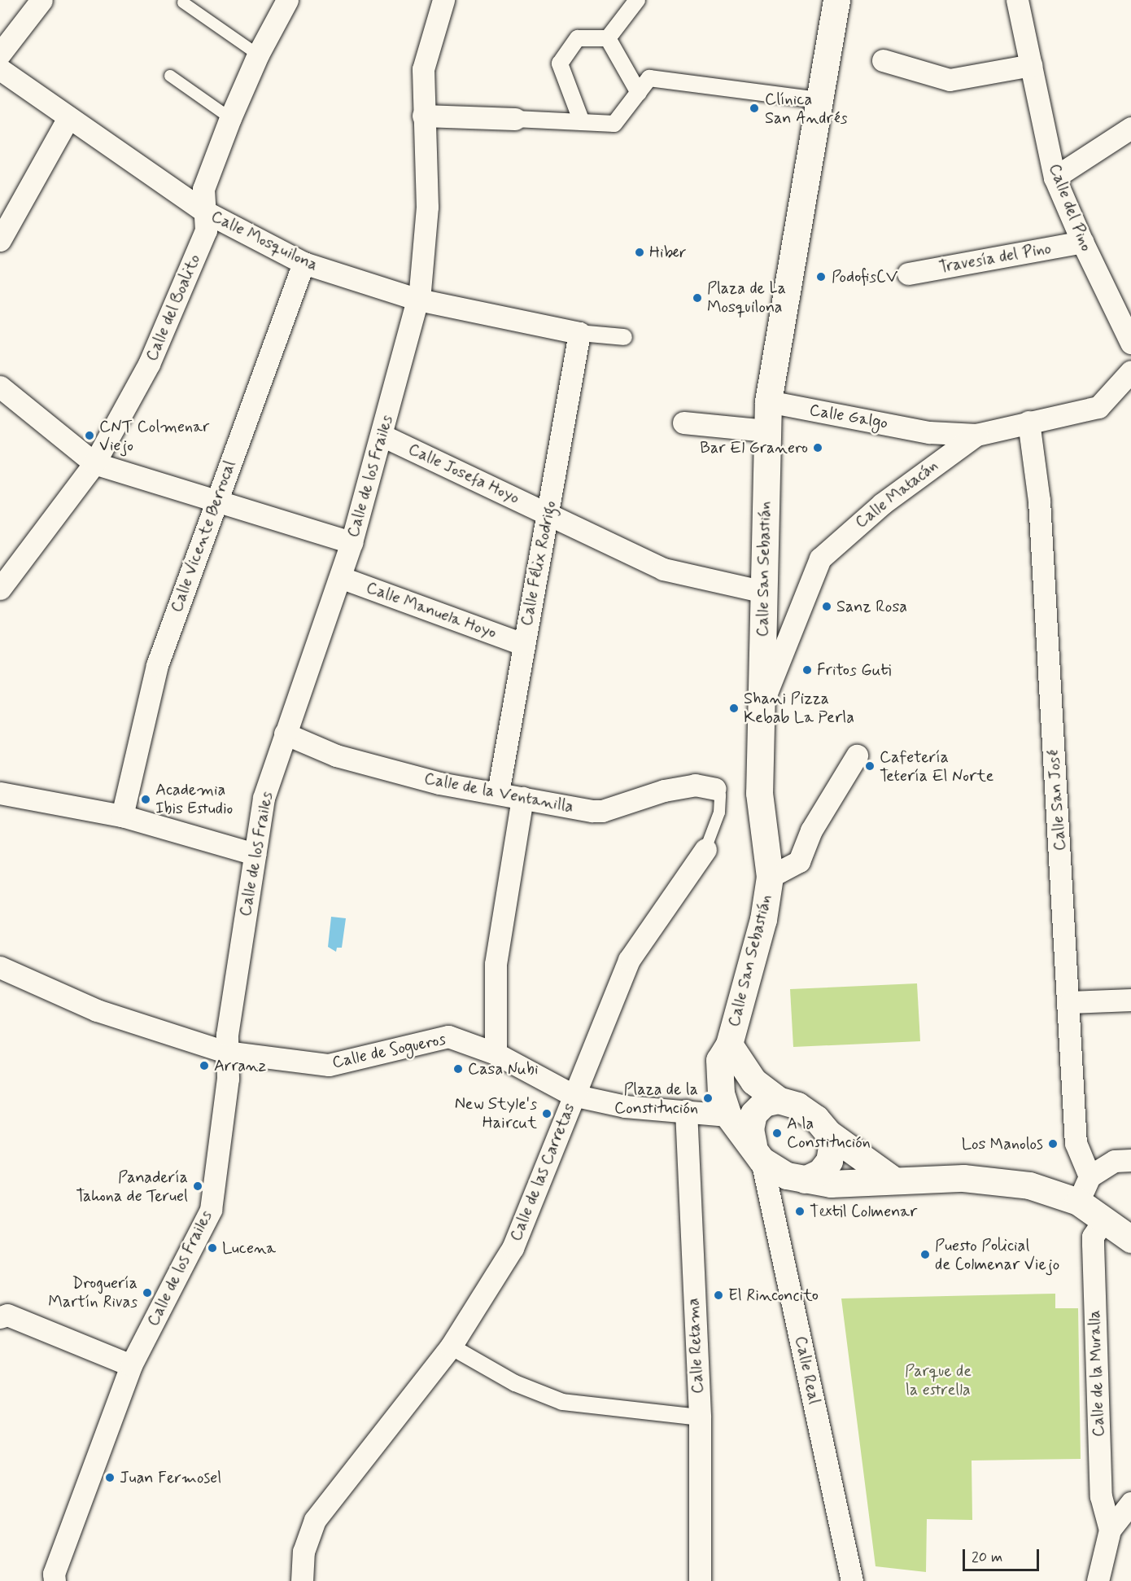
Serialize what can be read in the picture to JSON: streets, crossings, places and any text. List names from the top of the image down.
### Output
{
  "streets": {
    "street": [
      "Calle del Pino",
      "Calle Mosquilona",
      "Travesía del Pino",
      "Calle del Boalito",
      "Calle Galgo",
      "Calle Josefa Hoyo",
      "Calle de los Frailes",
      "Calle Matacán",
      "Calle Vicente Berrocal",
      "Calle Félix Rodrigo",
      "Calle San Sebastián",
      "Calle Manuela Hoyo",
      "Calle de la Ventanilla",
      "Calle San José",
      "Calle de Sogueros",
      "Calle de las Carretas",
      "Calle Retama",
      "Calle Real",
      "Calle de la Muralla"
    ]
  },
  "crossings": [
    ["Calle del Pino", "Travesía del Pino"],
    ["Calle Mosquilona", "Calle del Boalito"],
    ["Calle Mosquilona", "Calle de los Frailes"],
    ["Calle Mosquilona", "Calle Vicente Berrocal"],
    ["Calle Mosquilona", "Calle Félix Rodrigo"],
    ["Calle Galgo", "Calle Matacán"],
    ["Calle Galgo", "Calle San Sebastián"],
    ["Calle Josefa Hoyo", "Calle de los Frailes"],
    ["Calle Josefa Hoyo", "Calle Félix Rodrigo"],
    ["Calle Josefa Hoyo", "Calle San Sebastián"],
    ["Calle de los Frailes", "Calle Manuela Hoyo"],
    ["Calle de los Frailes", "Calle de la Ventanilla"],
    ["Calle de los Frailes", "Calle de Sogueros"],
    ["Calle Matacán", "Calle San Sebastián"],
    ["Calle Matacán", "Calle San José"],
    ["Calle Félix Rodrigo", "Calle Manuela Hoyo"],
    ["Calle Félix Rodrigo", "Calle de la Ventanilla"],
    ["Calle de Sogueros", "Calle de las Carretas"],
    ["Calle de Sogueros", "Calle Retama"]
  ],
  "parks": ["Parque de la estrella"],
  "places": [
    "Clínica San Andrés",
    "Hiber",
    "PodofisCV",
    "Plaza de La Mosquilona",
    "CNT Colmenar Viejo",
    "Bar El Granero",
    "Sanz Rosa",
    "Fritos Guti",
    "Shani Pizza Kebab La Perla",
    "Cafetería Tetería El Norte",
    "Academia Ibis Estudio",
    "Arranz",
    "Casa Nubi",
    "Plaza de la Constitución",
    "New Style's Haircut",
    "A la Constitución",
    "Los Manolos",
    "Panadería Tahona de Teruel",
    "Textil Colmenar",
    "Lucena",
    "Puesto Policial de Colmenar Viejo",
    "Droguería Martín Rivas",
    "El Rinconcito",
    "Juan Fermosel"
  ],
  "scale_bar": "20 m"
}
